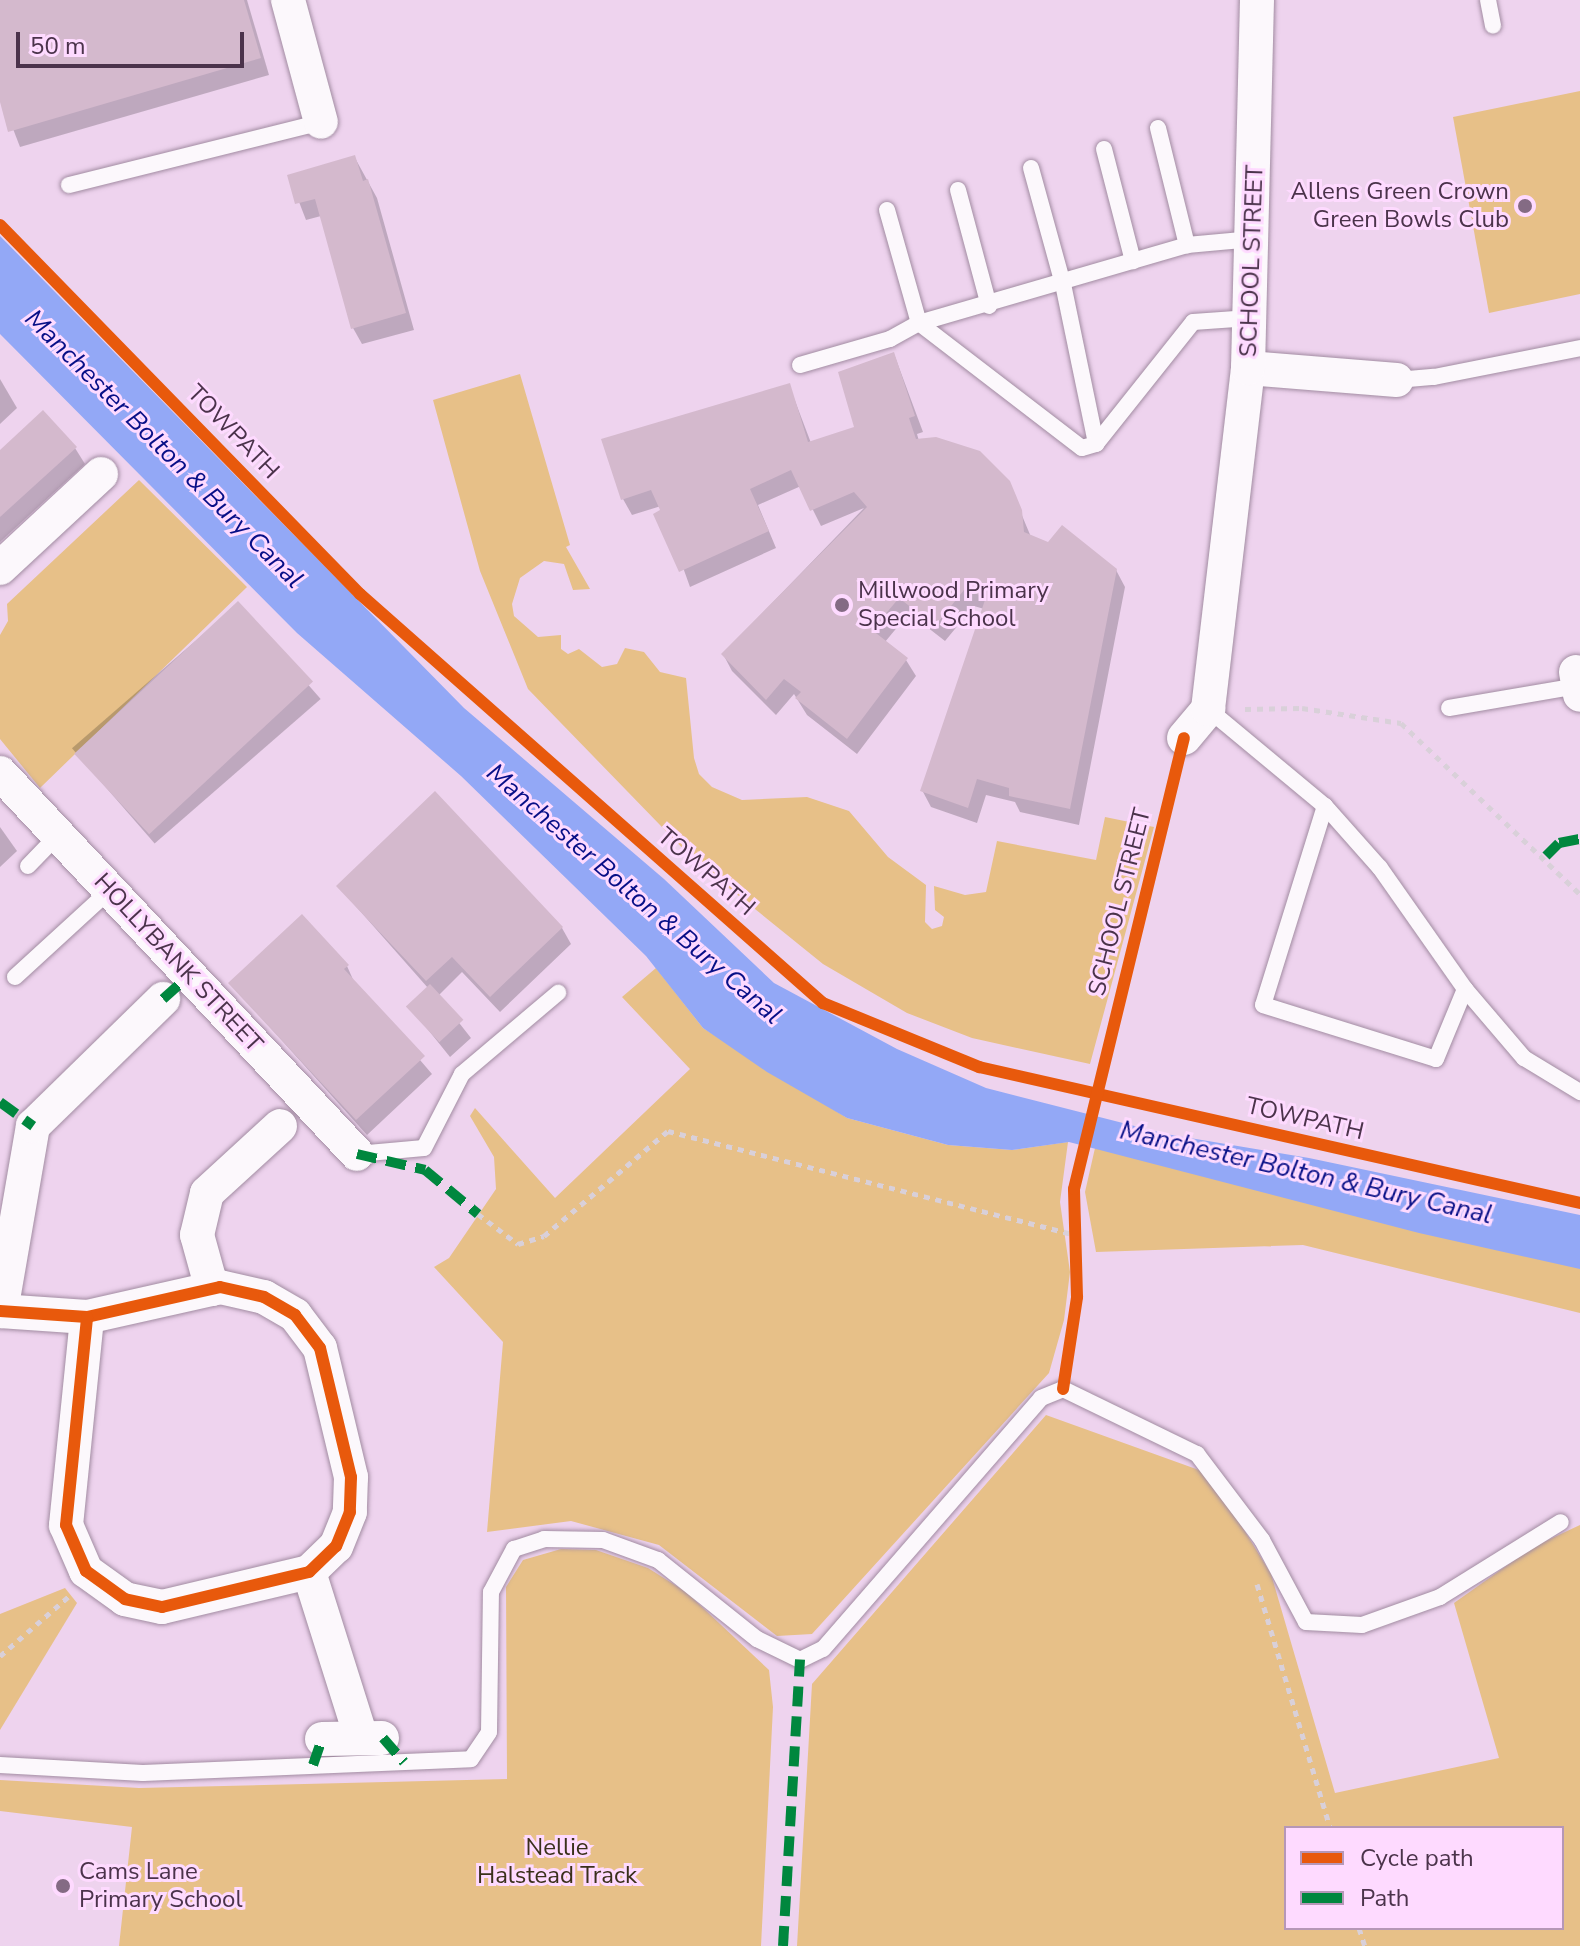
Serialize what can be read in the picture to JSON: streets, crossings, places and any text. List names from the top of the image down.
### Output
{
  "streets": {
    "street": ["SCHOOL STREET", "HOLLYBANK STREET"],
    "cycle path": ["TOWPATH"]
  },
  "water": ["Manchester Bolton & Bury Canal"],
  "parks": ["Nellie Halstead Track"],
  "places": ["Allens Green Crown Green Bowls Club", "Millwood Primary Special School", "Cams Lane Primary School"],
  "legend": ["Cycle path", "Path"],
  "scale_bar": "50 m"
}
